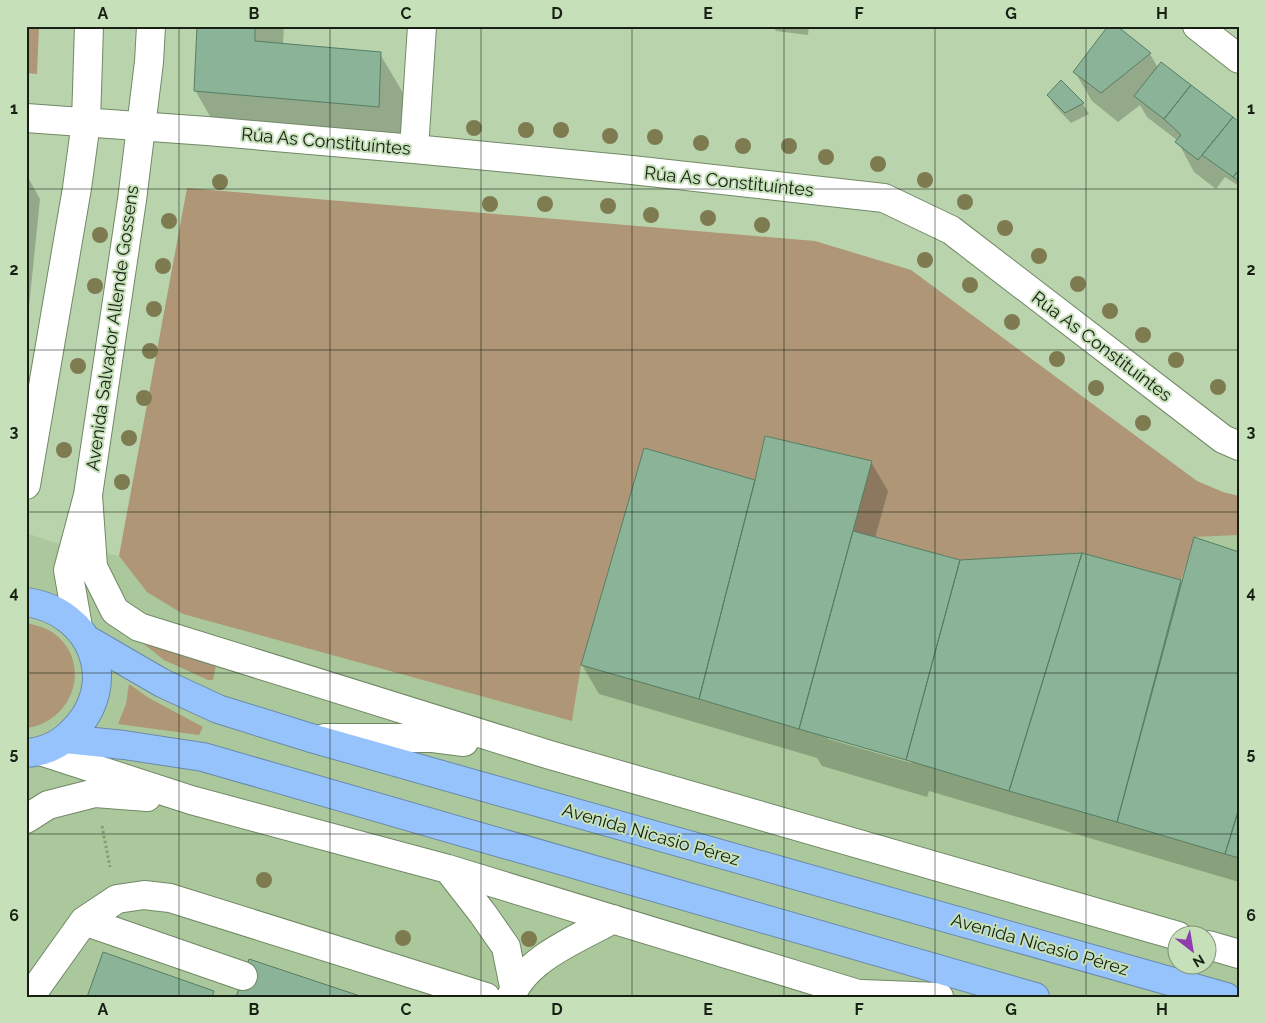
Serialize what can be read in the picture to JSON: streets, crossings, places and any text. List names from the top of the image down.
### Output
{
  "streets": {
    "highway": ["Avenida Nicasio Pérez"],
    "street": ["Rúa As Constituíntes", "Avenida Salvador Allende Gossens"]
  },
  "crossings": [
    ["Rúa As Constituíntes", "Avenida Salvador Allende Gossens"],
    ["Avenida Salvador Allende Gossens", "Avenida Nicasio Pérez"]
  ],
  "north": "bottom right",
  "grid": {
    "columns": [
      "A",
      "B",
      "C",
      "D",
      "E",
      "F",
      "G",
      "H"
    ],
    "rows": [
      "1",
      "2",
      "3",
      "4",
      "5",
      "6"
    ]
  }
}
